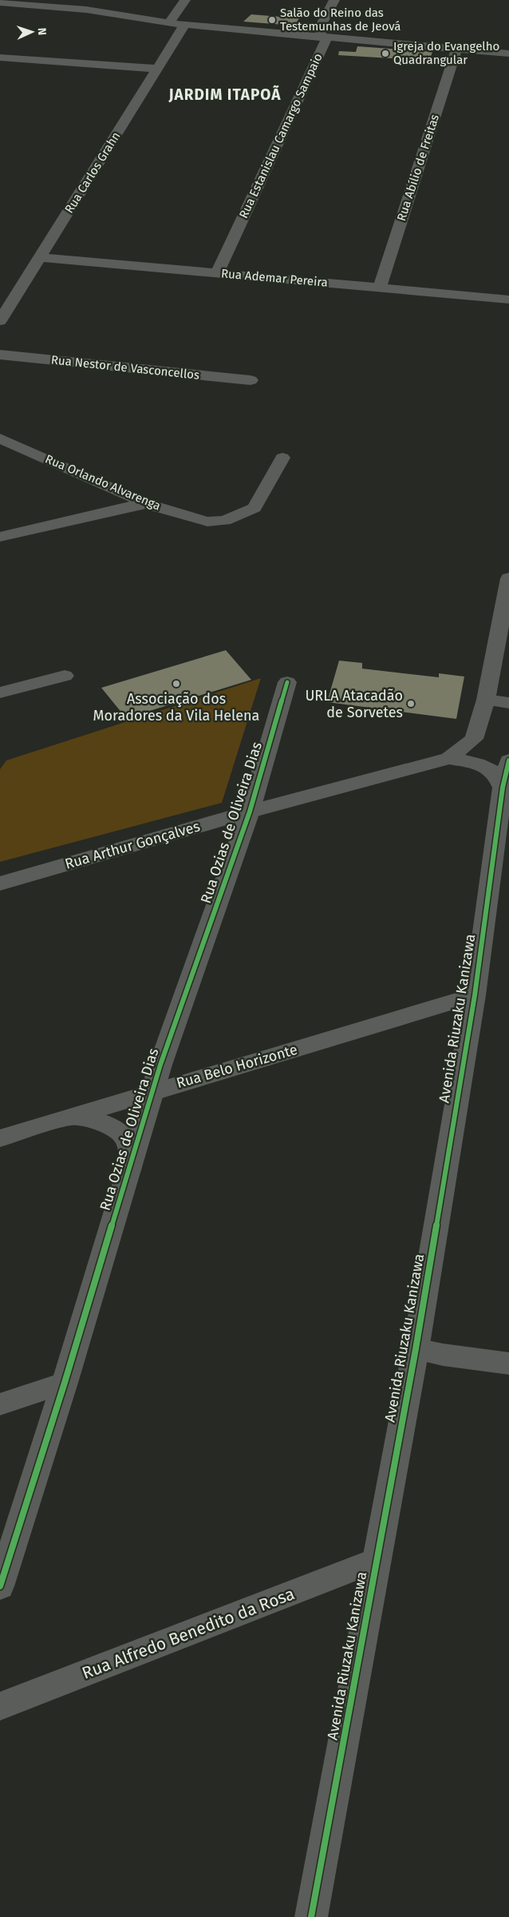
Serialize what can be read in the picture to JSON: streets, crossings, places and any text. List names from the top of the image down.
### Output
{
  "streets": {
    "street": [
      "Rua Estanislau Camargo Sampaio",
      "Rua Abílio de Freitas",
      "Rua Carlos Grahn",
      "Rua Ademar Pereira",
      "Rua Nestor de Vasconcellos",
      "Rua Orlando Alvarenga",
      "Rua Ozias de Oliveira Dias",
      "Rua Arthur Gonçalves",
      "Avenida Riuzaku Kanizawa",
      "Rua Belo Horizonte",
      "Rua Alfredo Benedito da Rosa"
    ]
  },
  "crossings": [
    ["Rua Estanislau Camargo Sampaio", "Rua Ademar Pereira"],
    ["Rua Abílio de Freitas", "Rua Ademar Pereira"],
    ["Rua Carlos Grahn", "Rua Ademar Pereira"],
    ["Rua Ozias de Oliveira Dias", "Rua Arthur Gonçalves"],
    ["Rua Ozias de Oliveira Dias", "Rua Belo Horizonte"],
    ["Rua Arthur Gonçalves", "Avenida Riuzaku Kanizawa"],
    ["Avenida Riuzaku Kanizawa", "Rua Belo Horizonte"],
    ["Avenida Riuzaku Kanizawa", "Rua Alfredo Benedito da Rosa"]
  ],
  "districts": ["JARDIM ITAPOÃ"],
  "places": [
    "Salão do Reino das Testemunhas de Jeová",
    "Igreja do Evangelho Quadrangular",
    "Associação dos Moradores da Vila Helena",
    "URLA Atacadão de Sorvetes"
  ],
  "north": "right"
}
